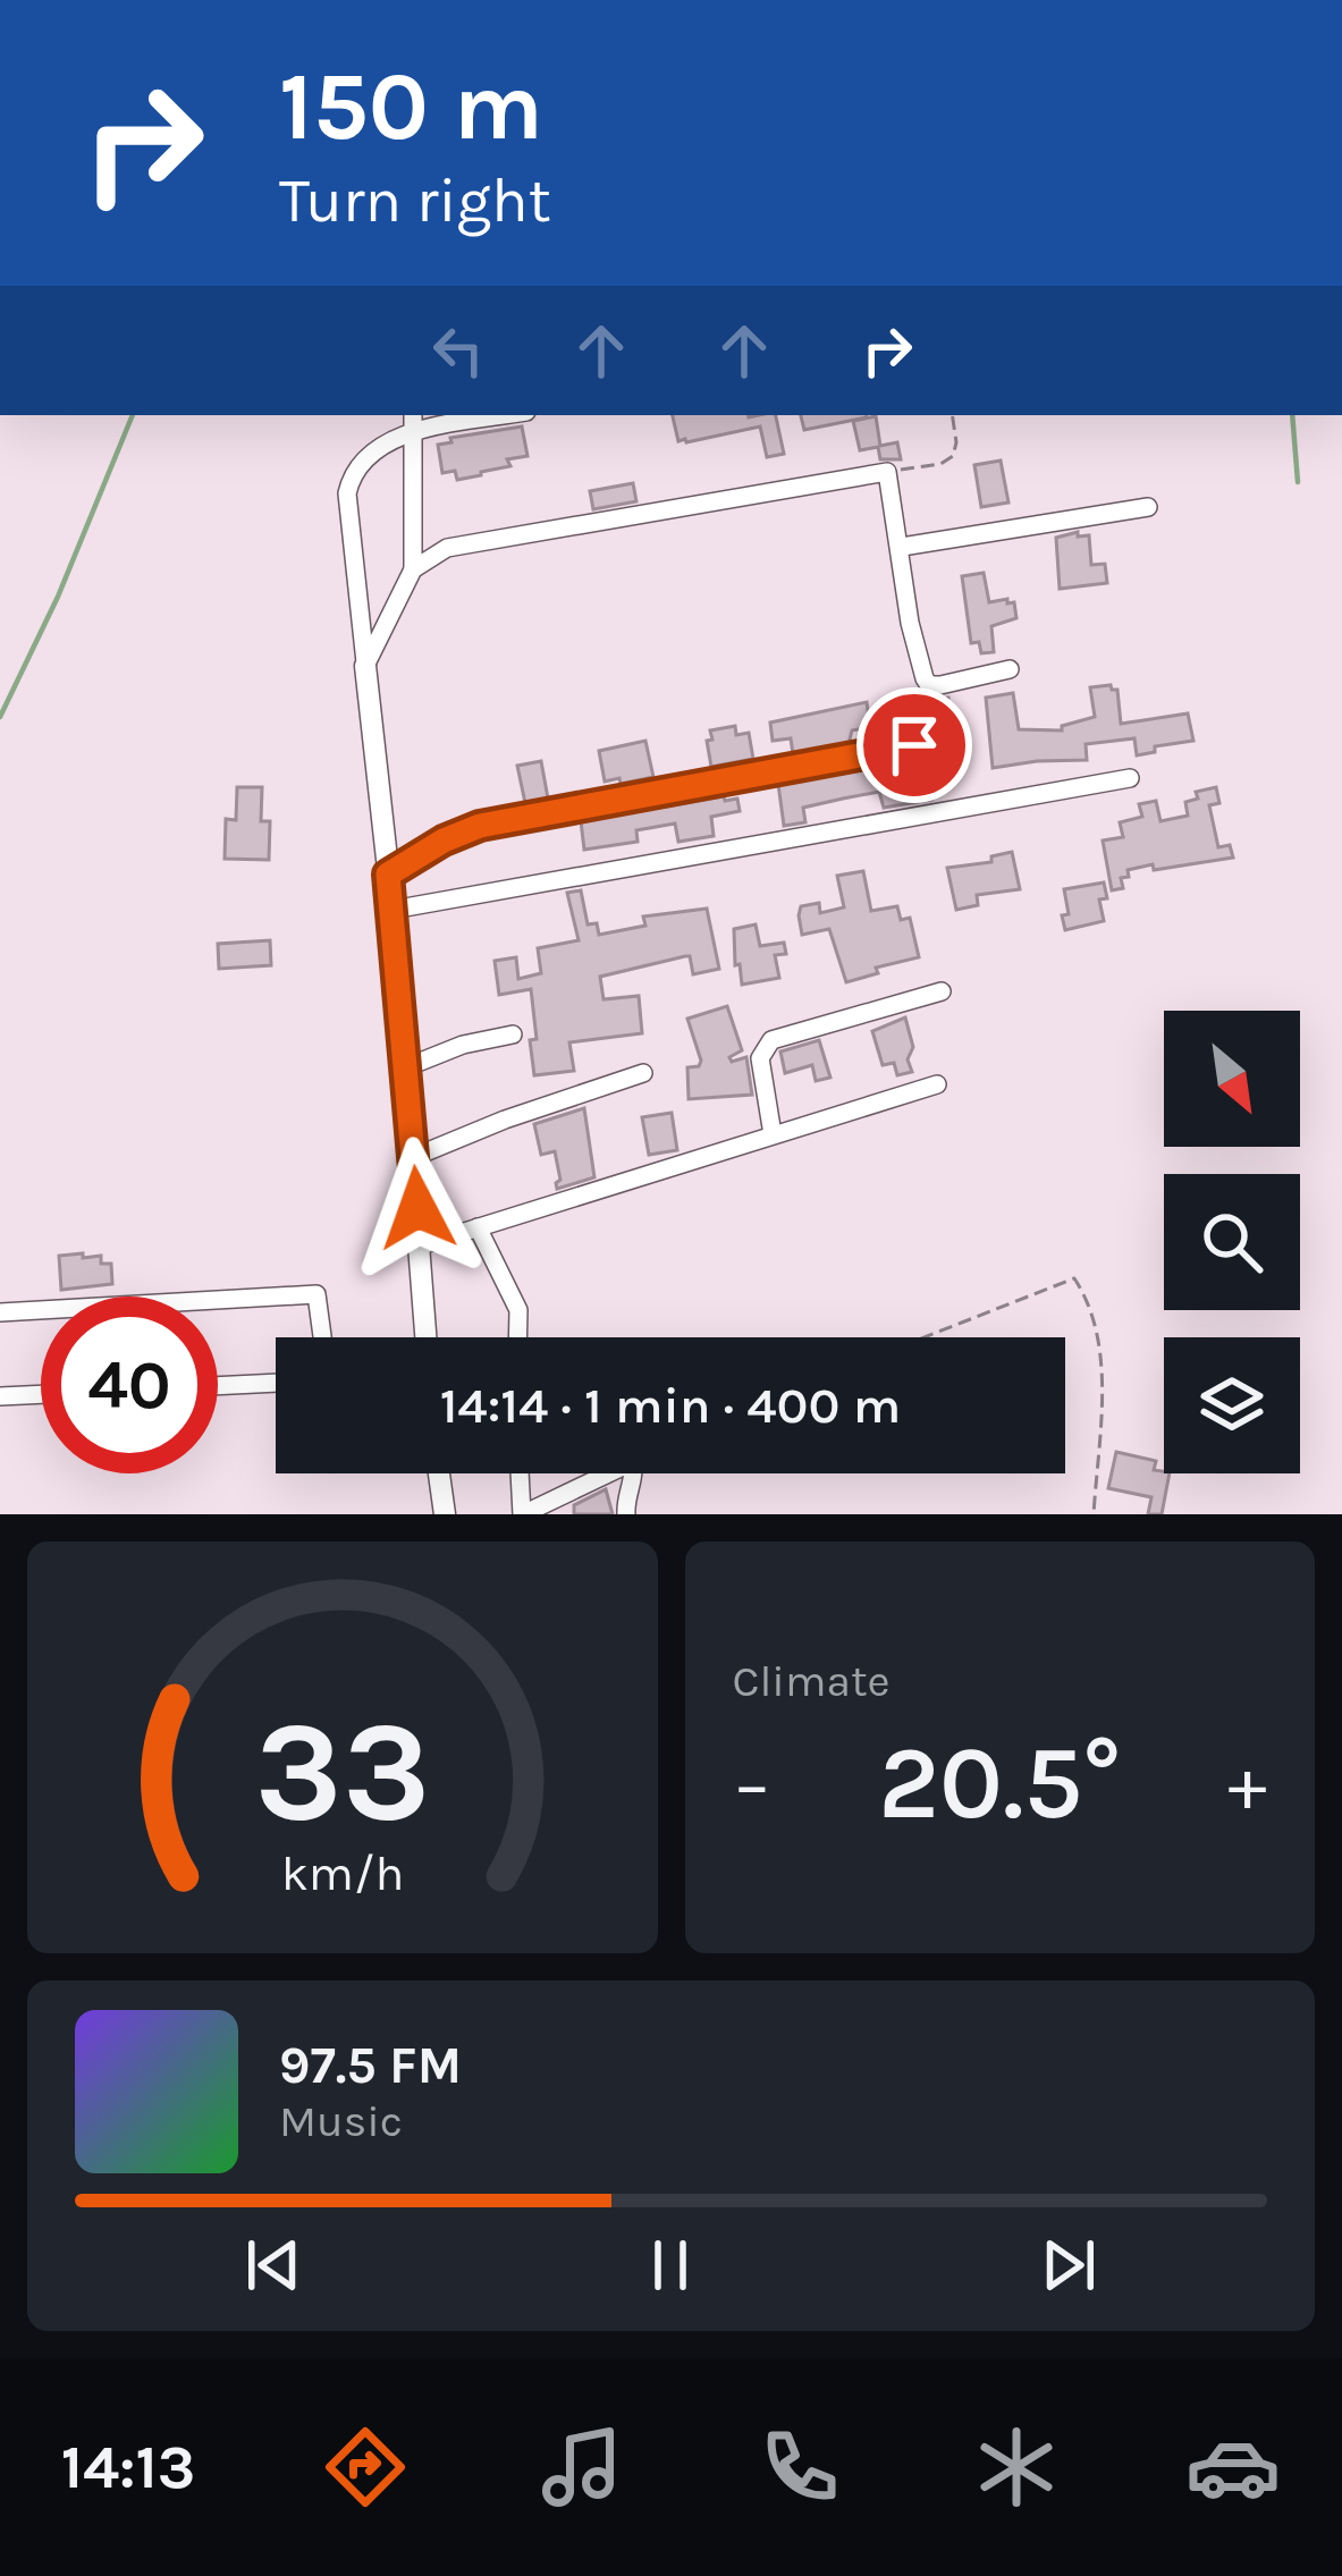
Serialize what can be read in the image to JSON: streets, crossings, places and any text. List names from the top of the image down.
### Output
{
  "north": "bottom right",
  "page": {
    "turn": ["150 m", "Turn right"],
    "limit": "40",
    "trip": "14:14 · 1 min · 400 m",
    "tile": "Climate",
    "heat": ["−", "20.5°", "+"],
    "song": ["97.5 FM", "Music"],
    "tabs": "14:13",
    "gauge": ["33", "km/h"]
  }
}
